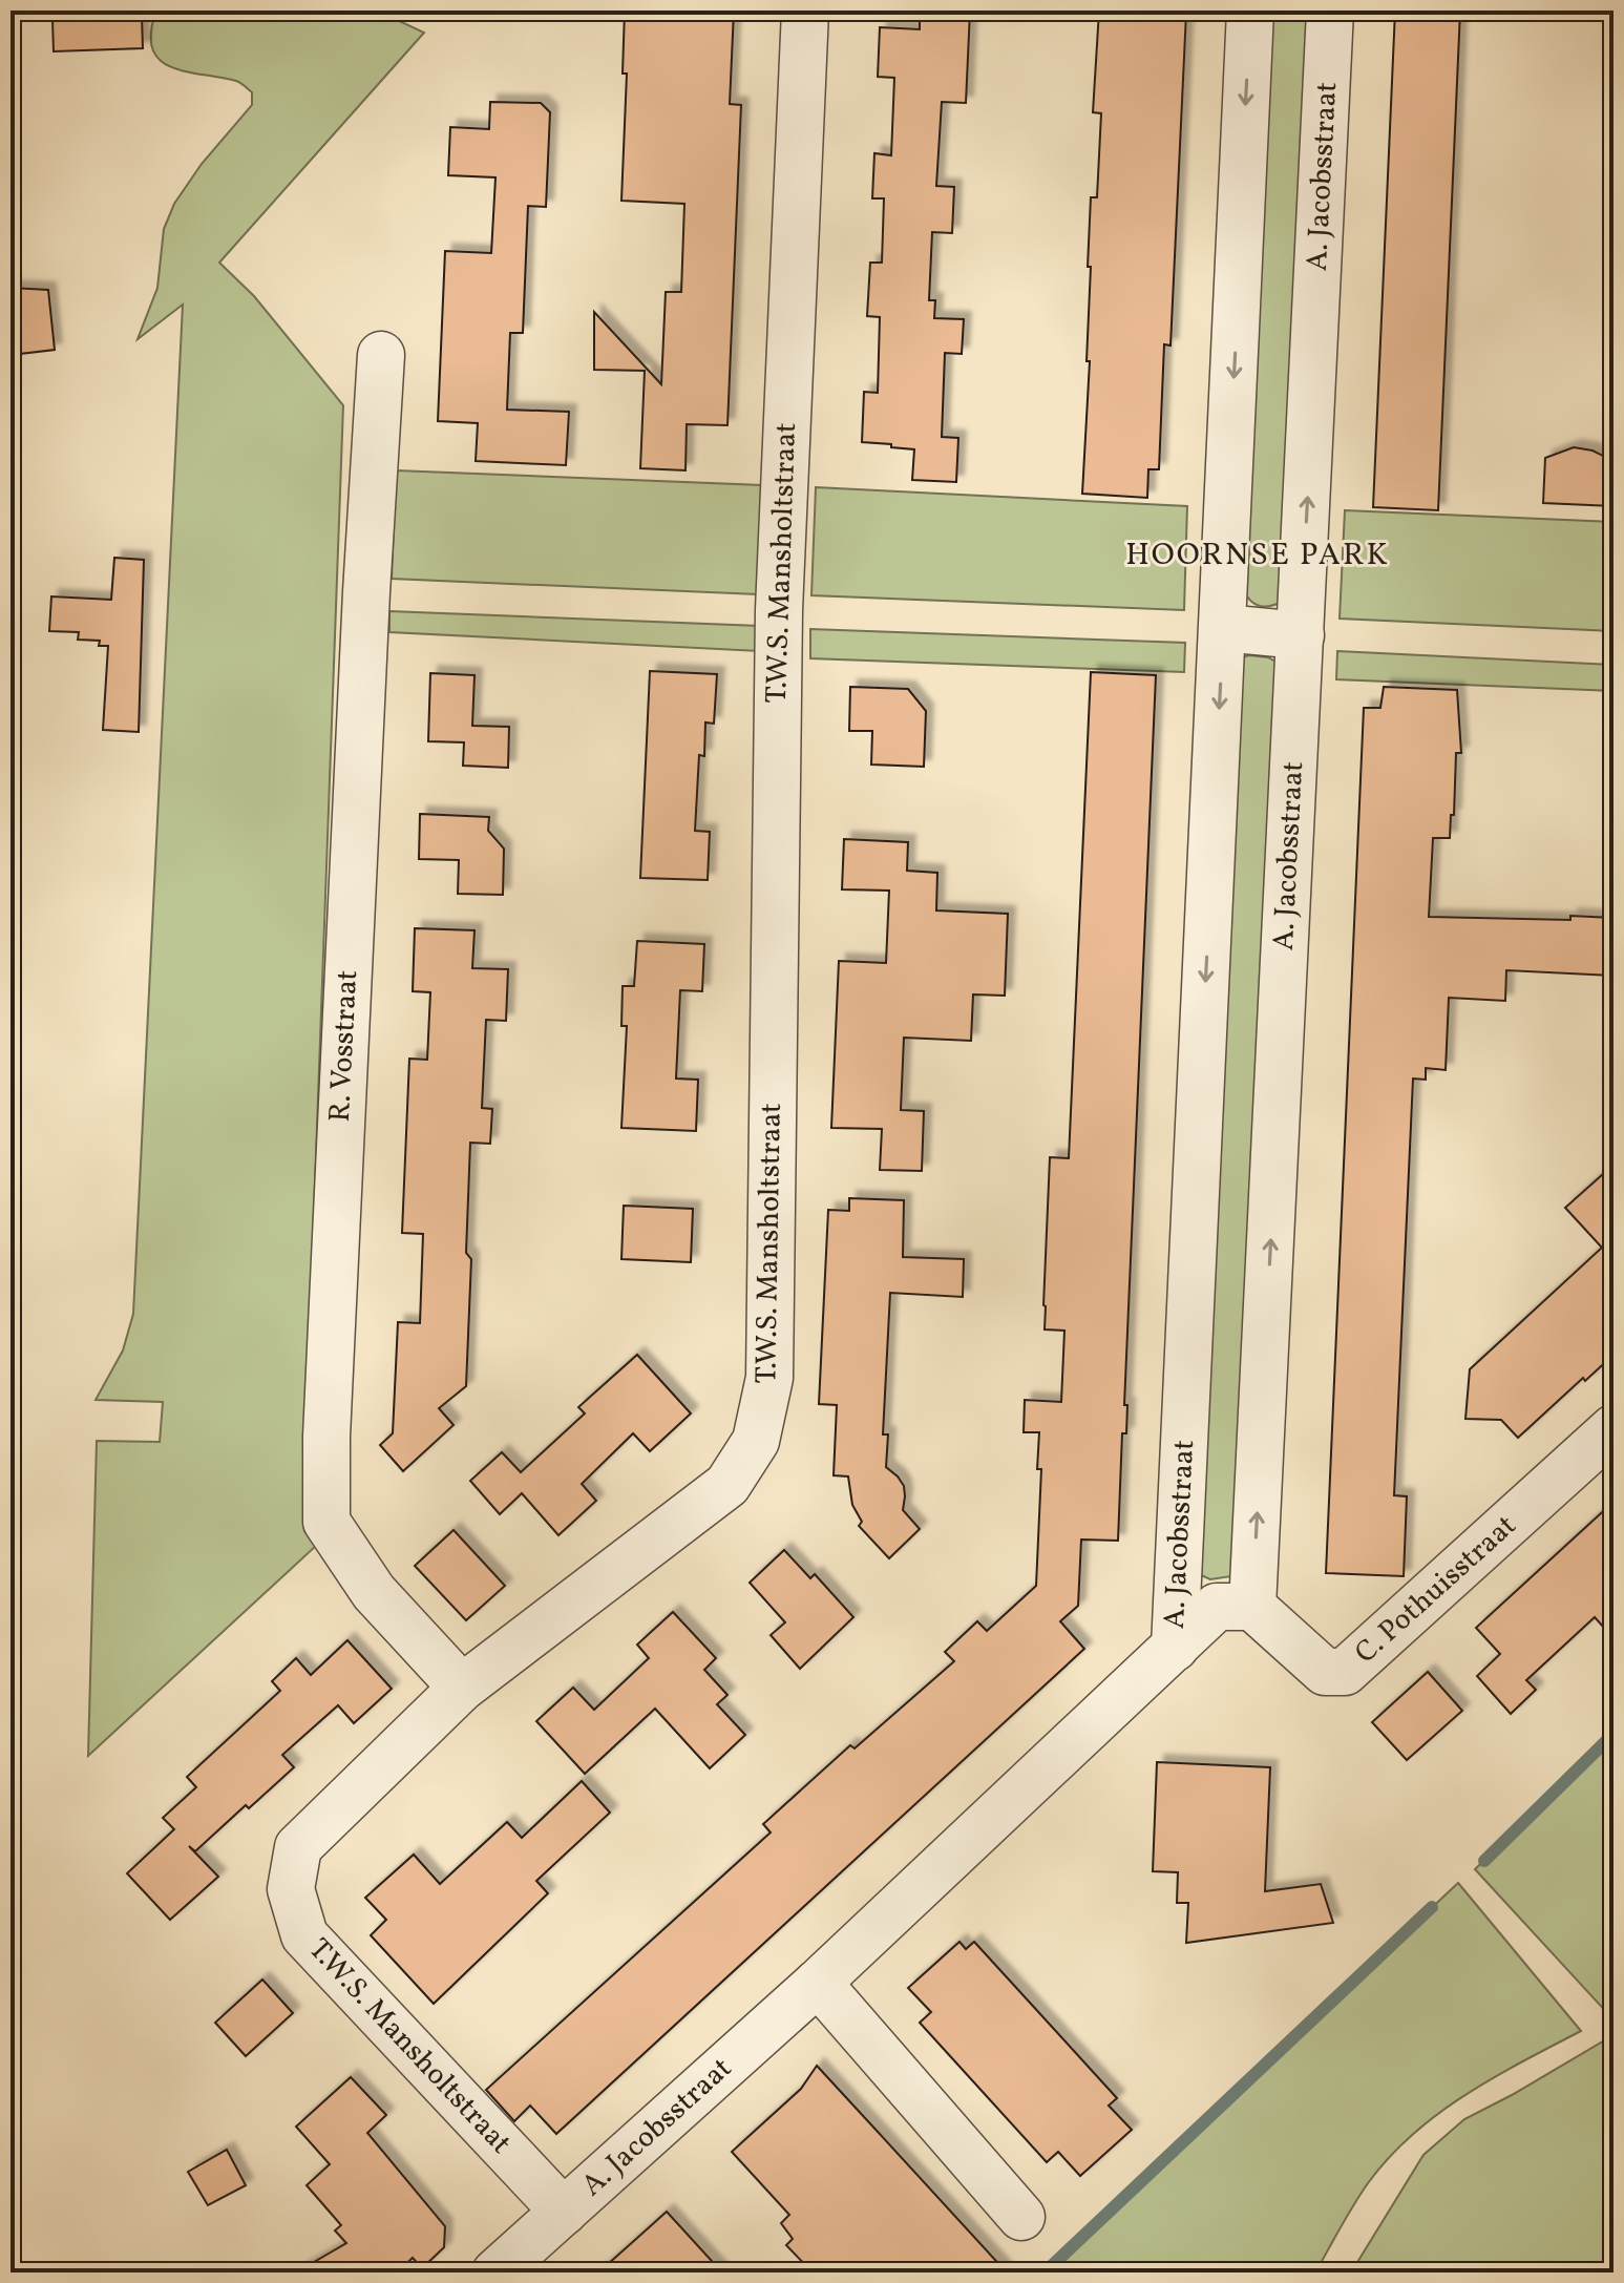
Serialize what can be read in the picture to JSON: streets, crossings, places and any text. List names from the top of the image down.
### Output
{
  "streets": {
    "street": [
      "A. Jacobsstraat",
      "T.W.S. Mansholtstraat",
      "R. Vosstraat",
      "C. Pothuisstraat"
    ]
  },
  "crossings": [
    ["A. Jacobsstraat", "T.W.S. Mansholtstraat"],
    ["A. Jacobsstraat", "C. Pothuisstraat"],
    ["T.W.S. Mansholtstraat", "R. Vosstraat"]
  ],
  "districts": ["HOORNSE PARK"]
}
